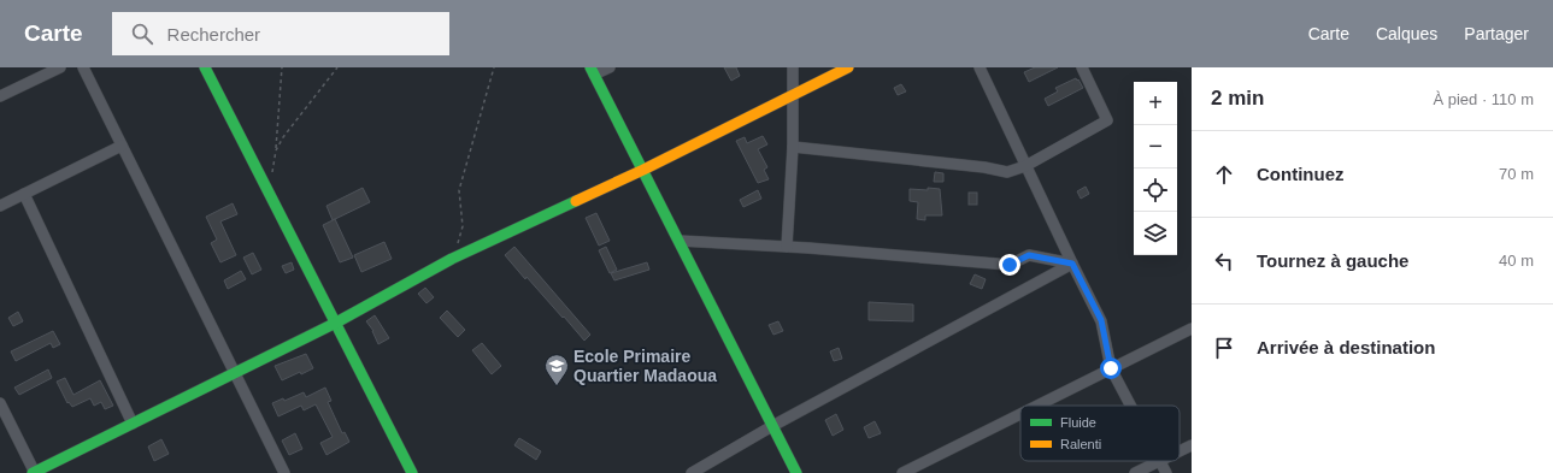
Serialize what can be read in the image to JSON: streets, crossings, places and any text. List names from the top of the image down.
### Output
{
  "places": {
    "school or university": ["Ecole Primaire Quartier Madaoua"]
  },
  "legend": ["Fluide", "Ralenti"],
  "page": {
    "header": "Carte",
    "search": "Rechercher",
    "nav": ["Carte", "Calques", "Partager"],
    "heading": ["2 min", "À pied · 110 m"],
    "map_buttons": ["+", "−"],
    "list": [
      ["Continuez", "70 m"],
      ["Tournez à gauche", "40 m"],
      "Arrivée à destination"
    ]
  }
}
